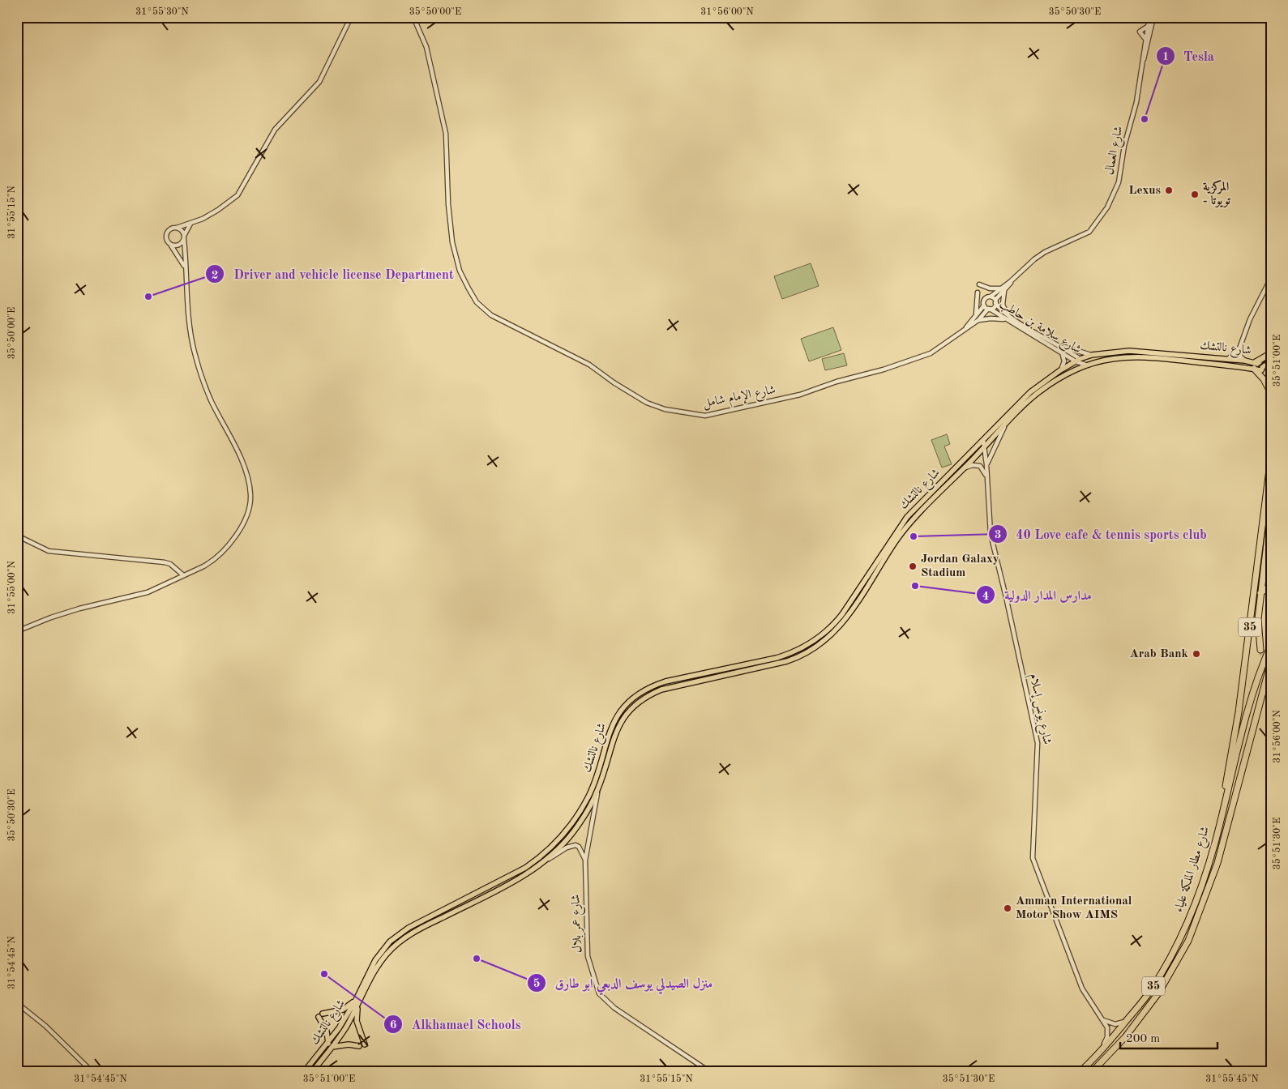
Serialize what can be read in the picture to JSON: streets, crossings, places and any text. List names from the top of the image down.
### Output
{
  "streets": {
    "highway": ["35", "شارع مطار الملكة علياء"],
    "main road": ["شارع نالتشك"],
    "street": [
      "شارع العمال",
      "شارع سلامة بن حاطب",
      "شارع الإمام شامل",
      "شارع يونس إسلام",
      "شارع عمر بلال"
    ]
  },
  "crossings": [
    ["شارع سلامة بن حاطب", "شارع نالتشك"],
    ["شارع سلامة بن حاطب", "شارع الإمام شامل"],
    ["شارع نالتشك", "شارع يونس إسلام"],
    ["شارع نالتشك", "شارع عمر بلال"],
    ["35", "شارع مطار الملكة علياء"],
    ["شارع يونس إسلام", "شارع مطار الملكة علياء"]
  ],
  "places": [
    "Tesla",
    "Lexus",
    "المركزية - تويوتا",
    "Driver and vehicle license Department",
    "40 Love cafe & tennis sports club",
    "Jordan Galaxy Stadium",
    "مدارس المدار الدولية",
    "Arab Bank",
    "Amman International Motor Show AIMS",
    "منزل الصيدلي يوسف الدبعي ابو طارق",
    "Alkhamael Schools"
  ],
  "scale_bar": "200 m",
  "coordinates": [
    "31°55'30\"N",
    "35°50'00\"E",
    "31°56'00\"N",
    "35°50'30\"E",
    "31°55'15\"N",
    "35°51'00\"E",
    "31°55'00\"N",
    "35°51'30\"E",
    "31°54'45\"N",
    "31°55'45\"N"
  ]
}
